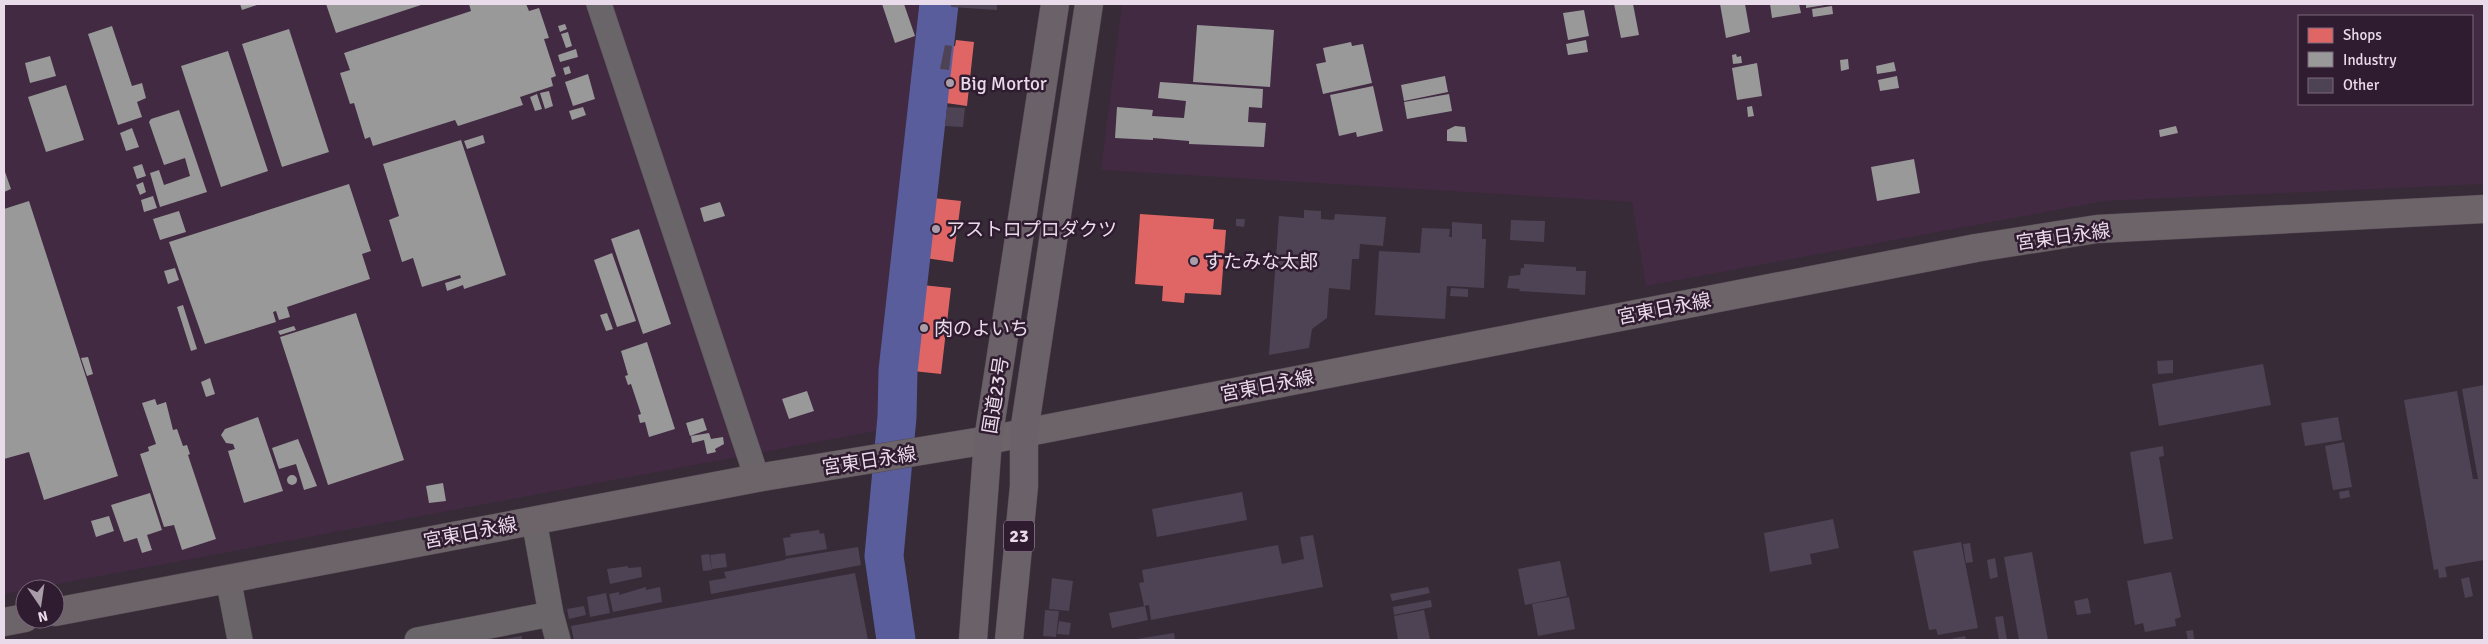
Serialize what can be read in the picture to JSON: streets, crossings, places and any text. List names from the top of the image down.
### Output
{
  "streets": {
    "highway": ["国道23号", "23"],
    "main road": ["宮東日永線"]
  },
  "crossings": [
    ["宮東日永線", "国道23号"]
  ],
  "places": [
    "Big Mortor",
    "アストロプロダクツ",
    "すたみな太郎",
    "肉のよいち"
  ],
  "legend": ["Shops", "Industry", "Other"],
  "north": "bottom"
}
